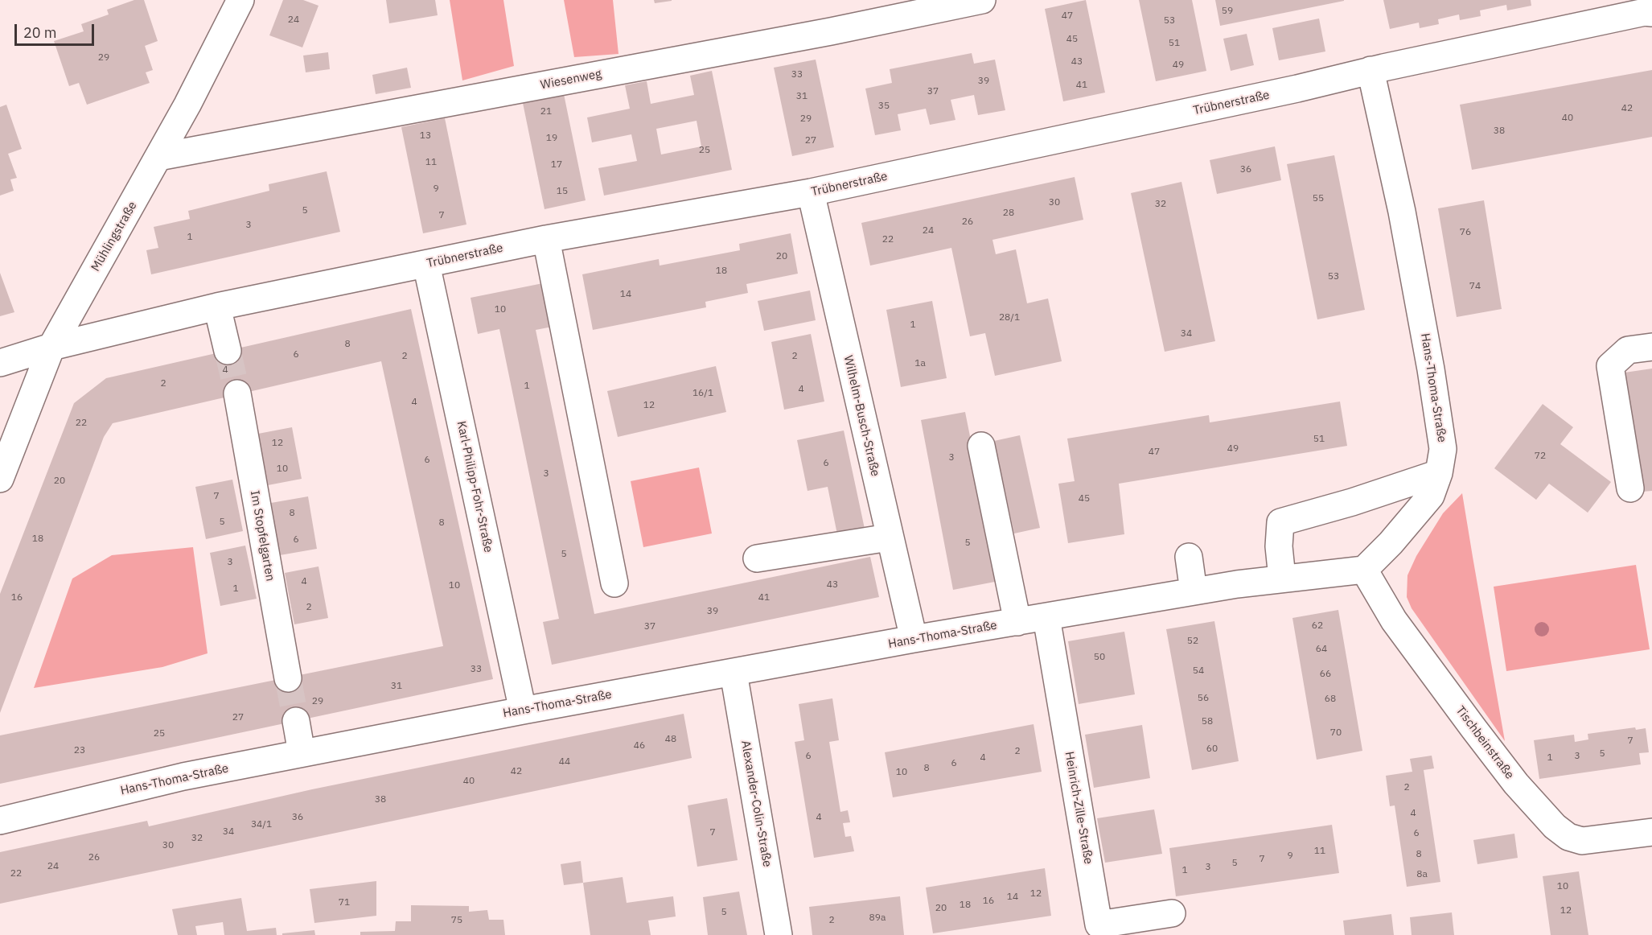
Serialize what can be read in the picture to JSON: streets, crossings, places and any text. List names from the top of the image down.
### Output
{
  "streets": {
    "street": [
      "Wiesenweg",
      "Trübnerstraße",
      "Mühlingstraße",
      "Hans-Thoma-Straße",
      "Wilhelm-Busch-Straße",
      "Karl-Philipp-Fohr-Straße",
      "Im Stopfelgarten",
      "Tischbeinstraße",
      "Alexander-Colin-Straße",
      "Heinrich-Zille-Straße"
    ]
  },
  "crossings": [
    ["Wiesenweg", "Mühlingstraße"],
    ["Trübnerstraße", "Mühlingstraße"],
    ["Trübnerstraße", "Hans-Thoma-Straße"],
    ["Trübnerstraße", "Wilhelm-Busch-Straße"],
    ["Trübnerstraße", "Karl-Philipp-Fohr-Straße"],
    ["Hans-Thoma-Straße", "Wilhelm-Busch-Straße"],
    ["Hans-Thoma-Straße", "Karl-Philipp-Fohr-Straße"],
    ["Hans-Thoma-Straße", "Tischbeinstraße"],
    ["Hans-Thoma-Straße", "Alexander-Colin-Straße"],
    ["Hans-Thoma-Straße", "Heinrich-Zille-Straße"]
  ],
  "house_numbers": [
    "59",
    "47",
    "24",
    "53",
    "45",
    "51",
    "29",
    "43",
    "49",
    "33",
    "39",
    "41",
    "37",
    "31",
    "35",
    "42",
    "21",
    "40",
    "29",
    "38",
    "13",
    "19",
    "27",
    "25",
    "11",
    "17",
    "36",
    "9",
    "15",
    "55",
    "30",
    "32",
    "5",
    "28",
    "7",
    "26",
    "3",
    "24",
    "76",
    "1",
    "22",
    "20",
    "18",
    "53",
    "74",
    "14",
    "10",
    "28/1",
    "1",
    "34",
    "8",
    "6",
    "2",
    "2",
    "1a",
    "4",
    "2",
    "1",
    "4",
    "16/1",
    "4",
    "12",
    "22",
    "51",
    "12",
    "49",
    "47",
    "72",
    "3",
    "6",
    "6",
    "10",
    "3",
    "20",
    "7",
    "45",
    "8",
    "5",
    "8",
    "18",
    "6",
    "5",
    "5",
    "3",
    "4",
    "43",
    "10",
    "1",
    "16",
    "41",
    "2",
    "39",
    "62",
    "37",
    "52",
    "64",
    "50",
    "33",
    "54",
    "66",
    "31",
    "56",
    "68",
    "29",
    "27",
    "58",
    "70",
    "25",
    "48",
    "7",
    "46",
    "60",
    "23",
    "2",
    "5",
    "6",
    "3",
    "4",
    "1",
    "44",
    "6",
    "8",
    "42",
    "10",
    "40",
    "2",
    "38",
    "4",
    "36",
    "4",
    "34/1",
    "34",
    "7",
    "6",
    "32",
    "30",
    "11",
    "8",
    "9",
    "26",
    "7",
    "5",
    "24",
    "3",
    "1",
    "22",
    "8a",
    "10",
    "12",
    "14",
    "16",
    "71",
    "18",
    "20",
    "12",
    "5",
    "89a",
    "75",
    "2"
  ],
  "scale_bar": "20 m"
}
